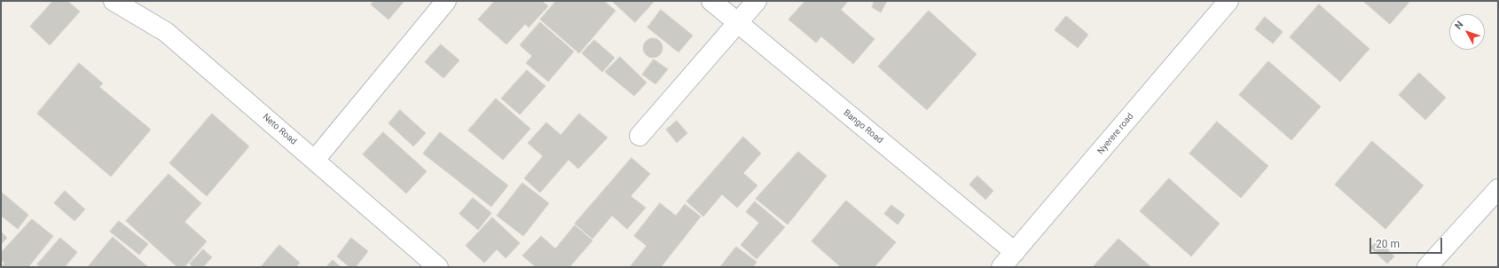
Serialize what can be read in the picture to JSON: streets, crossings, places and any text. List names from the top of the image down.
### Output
{
  "streets": {
    "street": ["Bango Road", "Neto Road", "Nyerere road"]
  },
  "crossings": [
    ["Bango Road", "Nyerere road"]
  ],
  "scale_bar": "20 m",
  "north": "top left"
}
